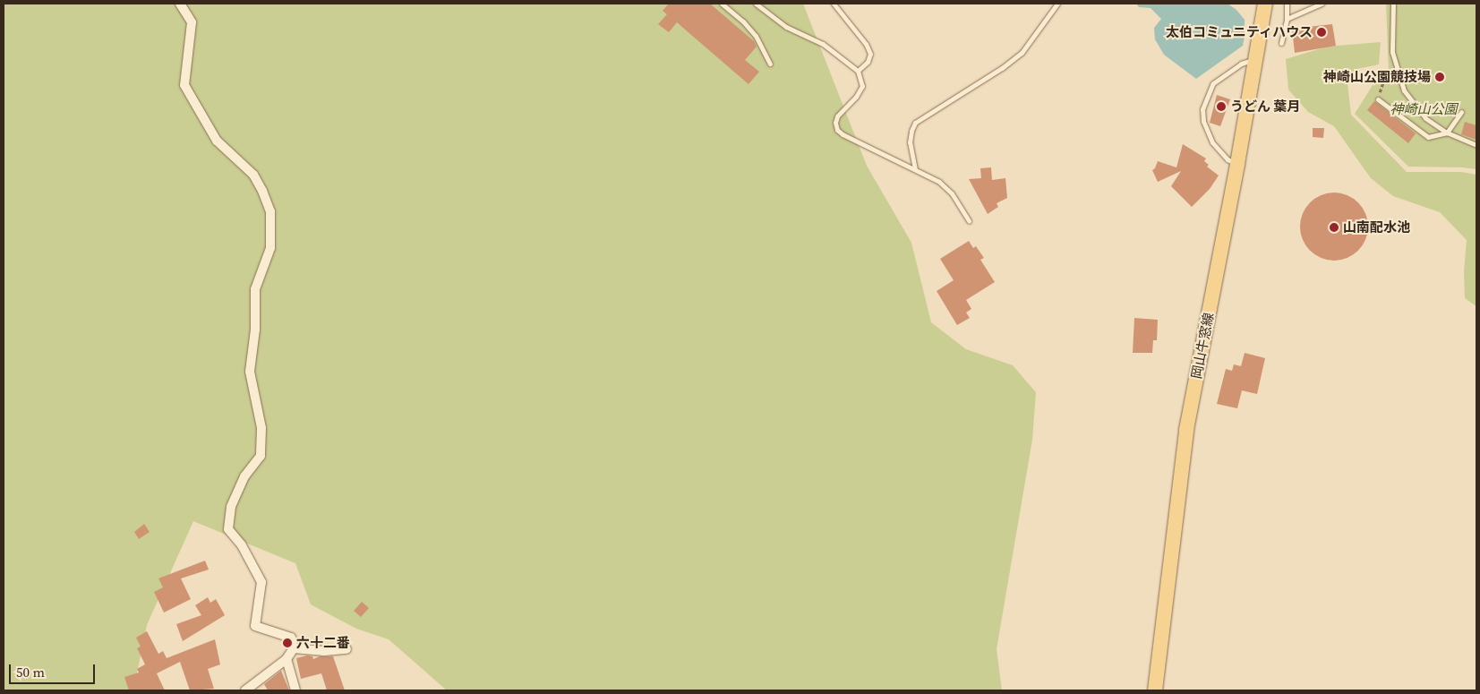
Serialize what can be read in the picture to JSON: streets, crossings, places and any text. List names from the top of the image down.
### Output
{
  "streets": {
    "main road": ["岡山牛窓線"]
  },
  "parks": ["神崎山公園"],
  "places": [
    "太伯コミュニティハウス",
    "神崎山公園競技場",
    "うどん 葉月",
    "山南配水池",
    "六十二番"
  ],
  "scale_bar": "50 m"
}
